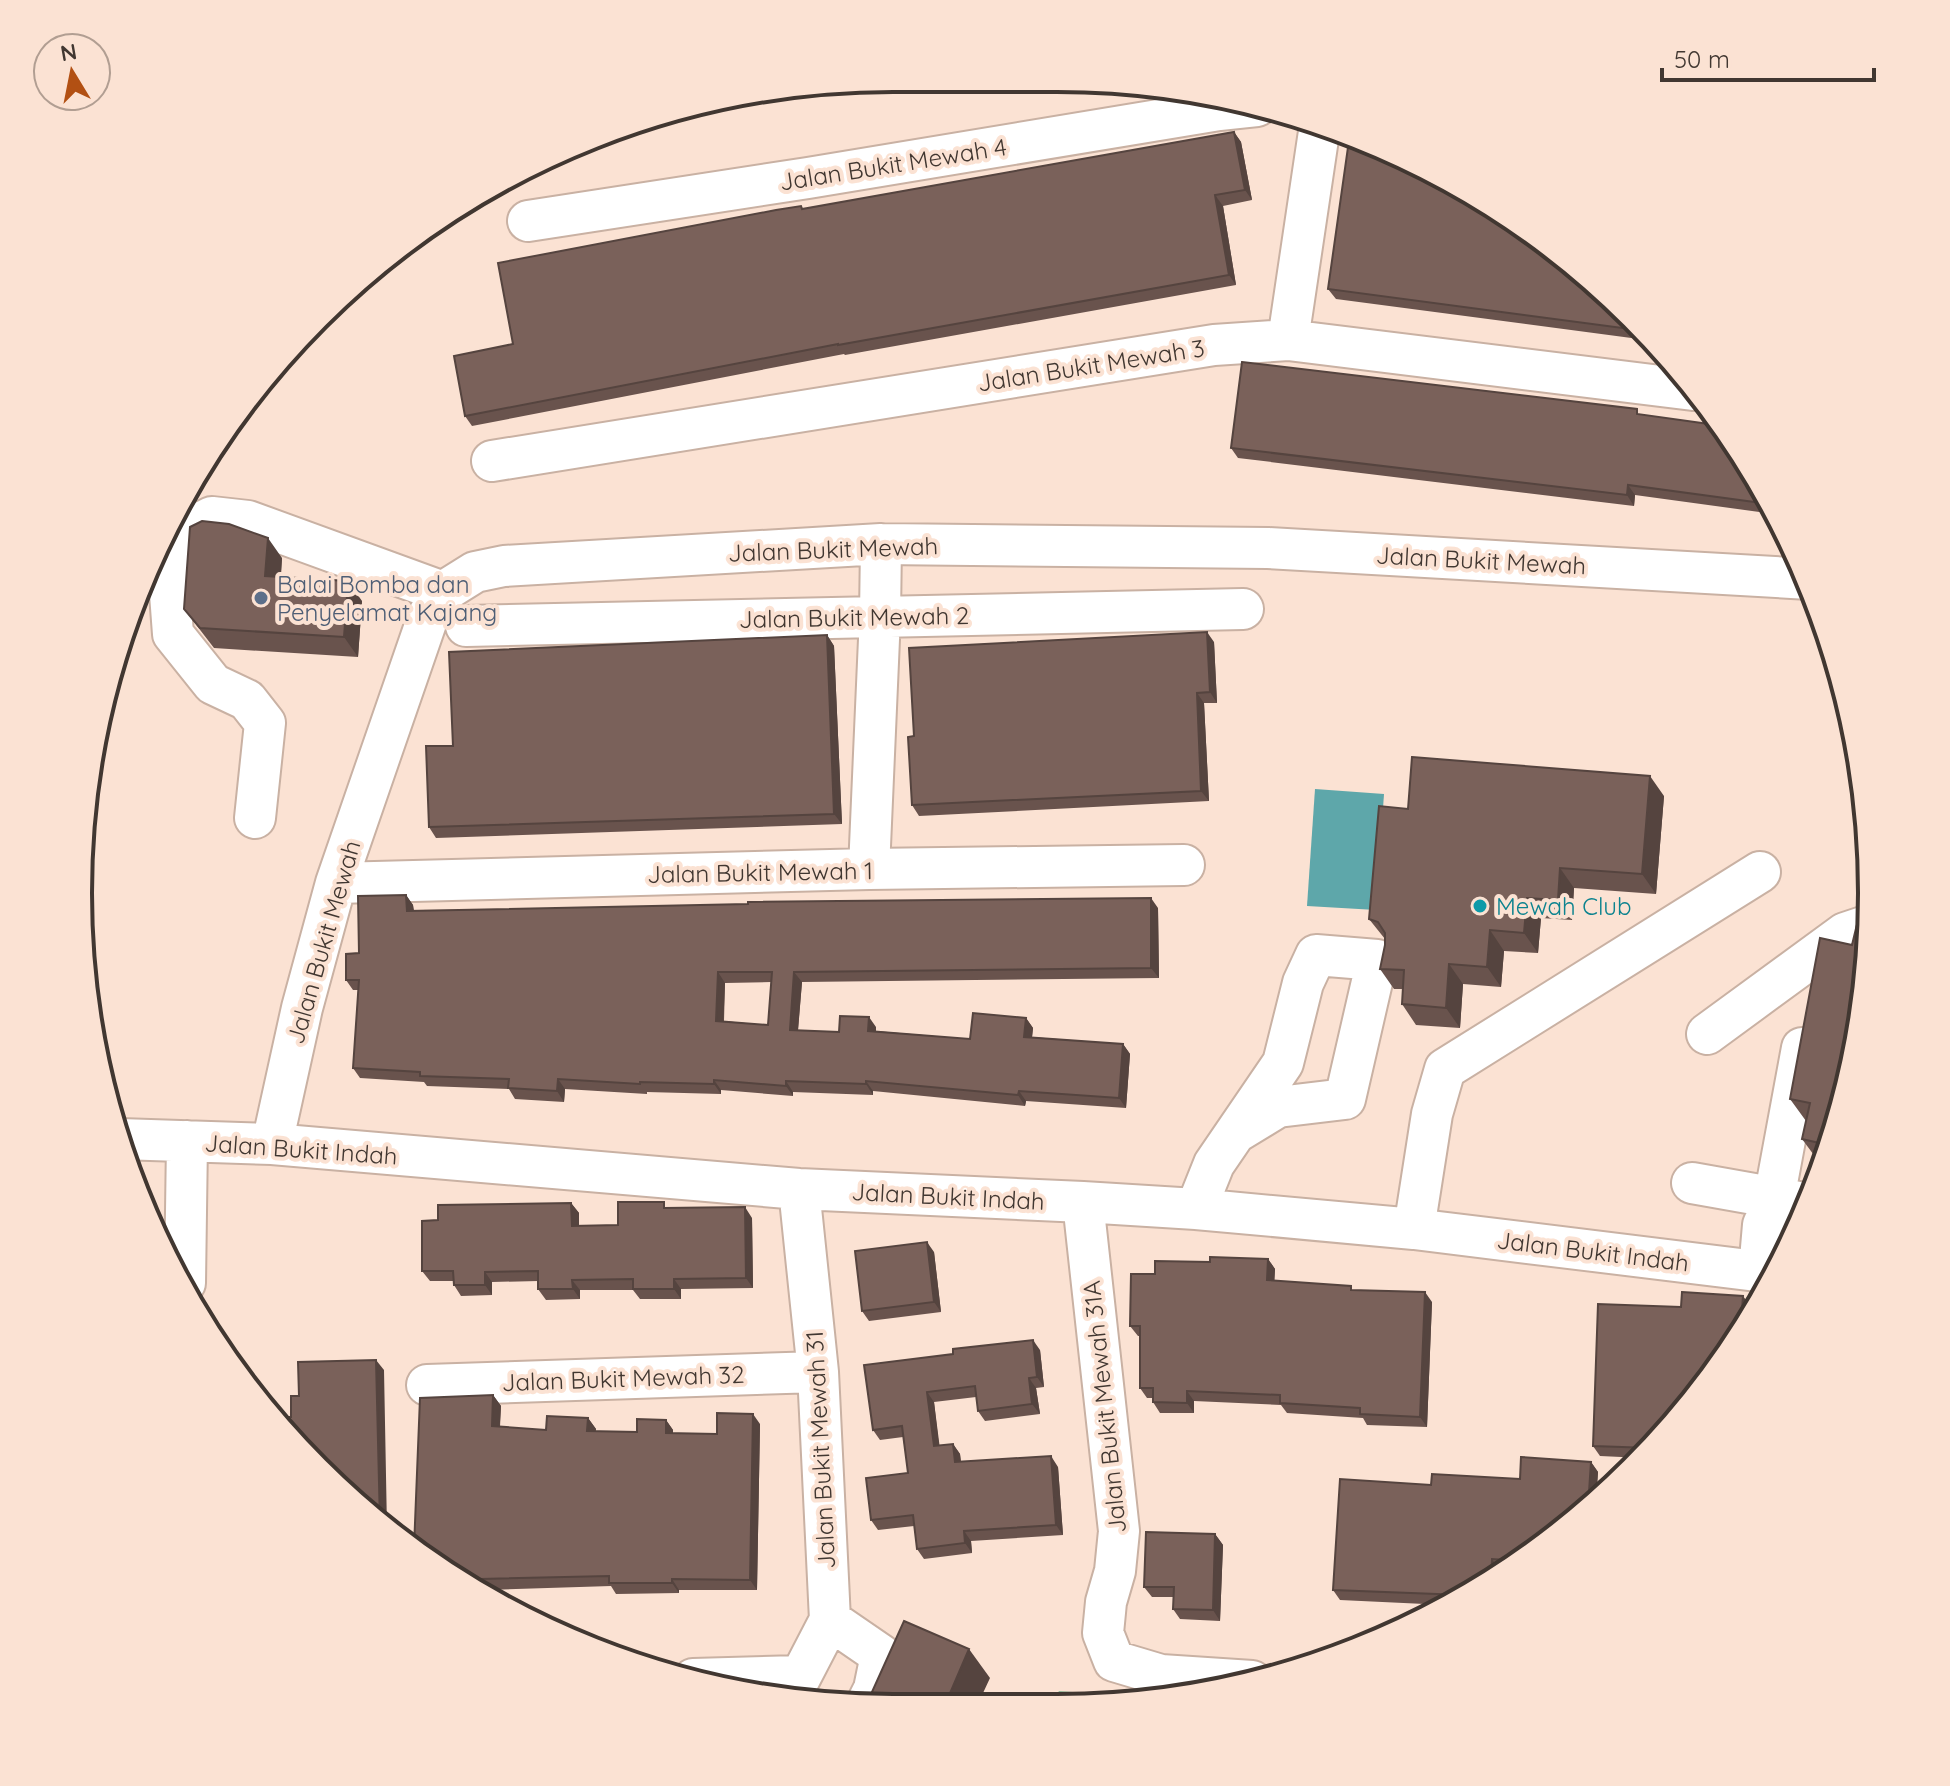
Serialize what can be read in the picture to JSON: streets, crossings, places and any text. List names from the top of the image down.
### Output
{
  "streets": {
    "street": [
      "Jalan Bukit Mewah 4",
      "Jalan Bukit Mewah 3",
      "Jalan Bukit Mewah",
      "Jalan Bukit Mewah 2",
      "Jalan Bukit Mewah 1",
      "Jalan Bukit Indah",
      "Jalan Bukit Mewah 32",
      "Jalan Bukit Mewah 31A",
      "Jalan Bukit Mewah 31"
    ]
  },
  "crossings": [
    ["Jalan Bukit Mewah", "Jalan Bukit Mewah 1"],
    ["Jalan Bukit Mewah", "Jalan Bukit Indah"],
    ["Jalan Bukit Indah", "Jalan Bukit Mewah 31A"],
    ["Jalan Bukit Indah", "Jalan Bukit Mewah 31"],
    ["Jalan Bukit Mewah 32", "Jalan Bukit Mewah 31"]
  ],
  "places": ["Balai Bomba dan Penyelamat Kajang", "Mewah Club"],
  "scale_bar": "50 m",
  "north": "top"
}
